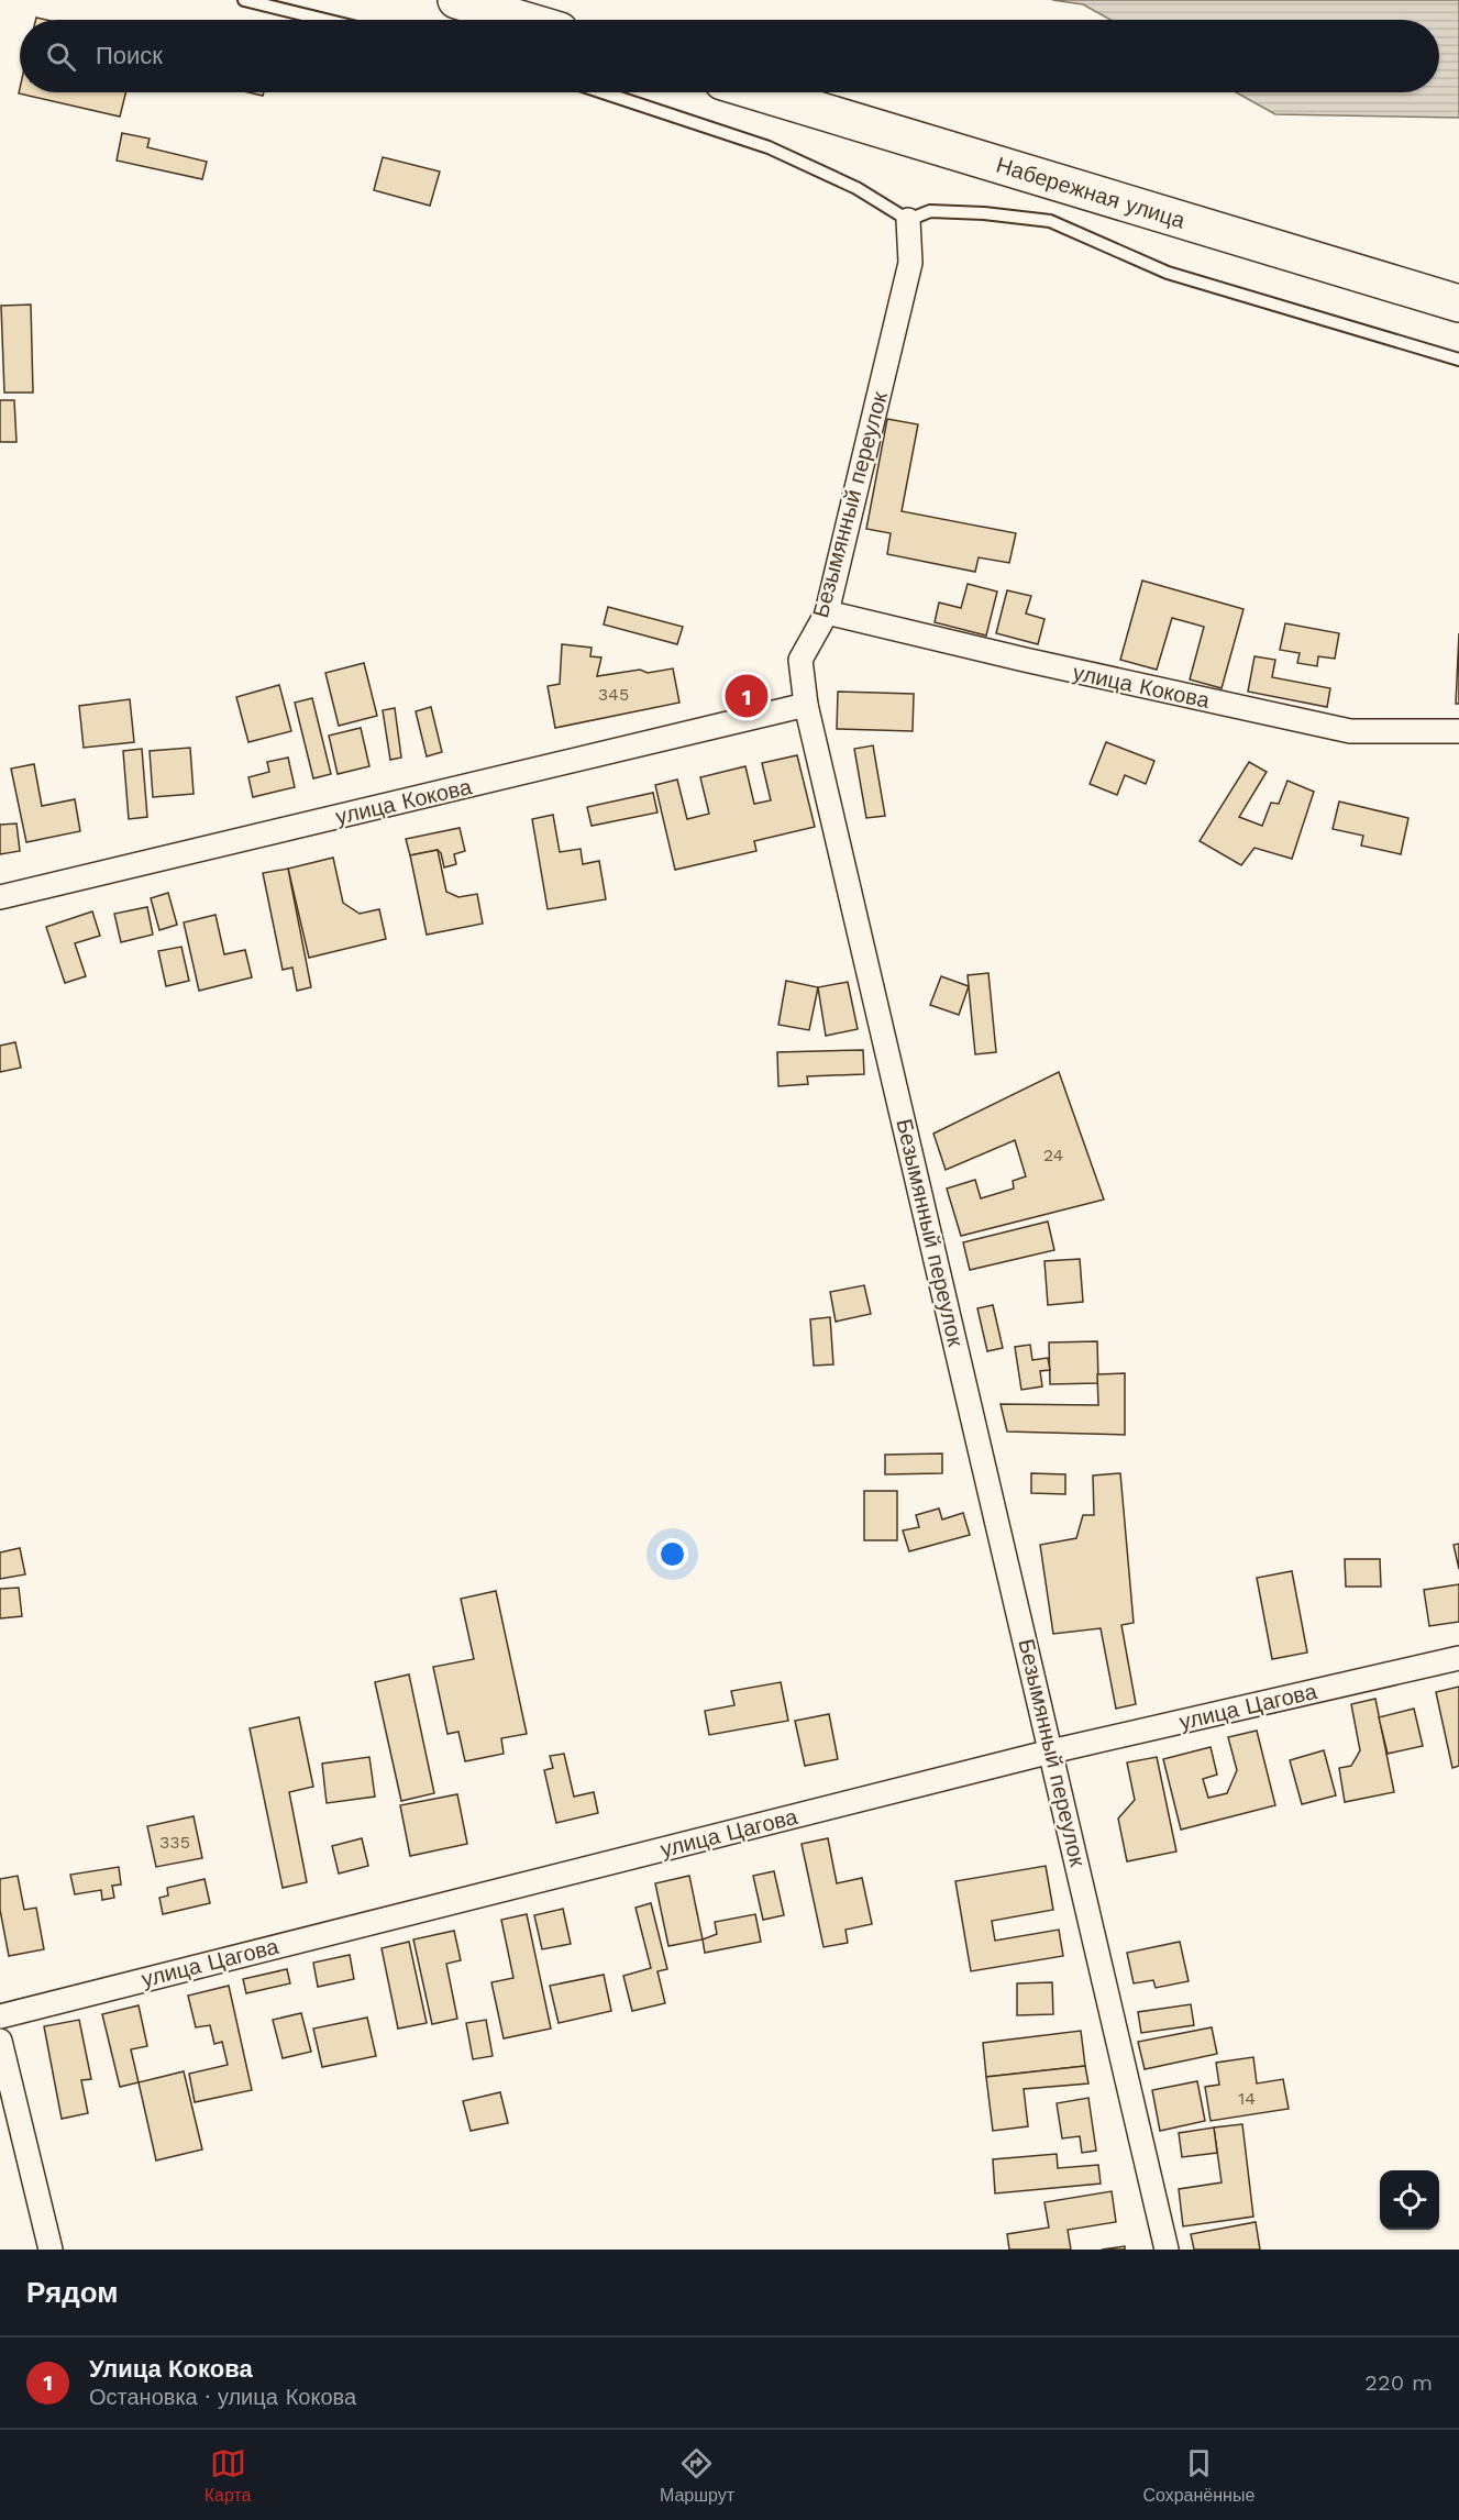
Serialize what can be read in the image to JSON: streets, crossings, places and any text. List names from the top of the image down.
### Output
{
  "streets": {
    "main road": ["Набережная улица"],
    "street": ["Безымянный переулок", "улица Кокова", "улица Цагова"]
  },
  "crossings": [
    ["Безымянный переулок", "улица Кокова"],
    ["Безымянный переулок", "улица Цагова"]
  ],
  "house_numbers": [
    "345",
    "24",
    "335",
    "14"
  ],
  "page": {
    "search": "Поиск",
    "pins": "1",
    "heading": "Рядом",
    "list": [
      {
        "mark": "1",
        "name": "Улица Кокова",
        "note": "Остановка · улица Кокова",
        "value": "220 m"
      }
    ],
    "nav": ["Карта", "Маршрут", "Сохранённые"]
  }
}
